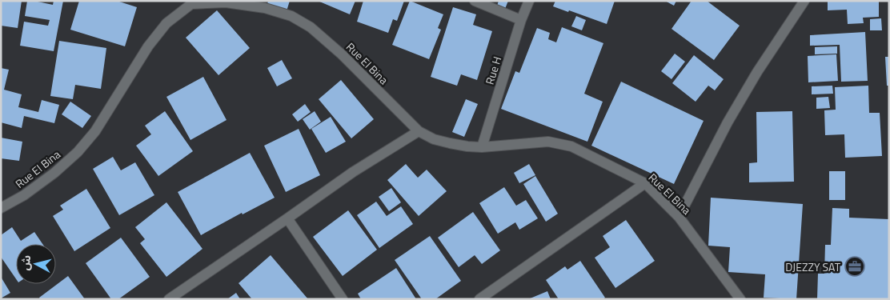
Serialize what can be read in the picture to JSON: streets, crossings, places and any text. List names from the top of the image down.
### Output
{
  "streets": {
    "street": ["Rue El Bina", "Rue H"]
  },
  "crossings": [
    ["Rue El Bina", "Rue H"]
  ],
  "places": {
    "office": ["DJEZZY SAT"]
  },
  "north": "left"
}
